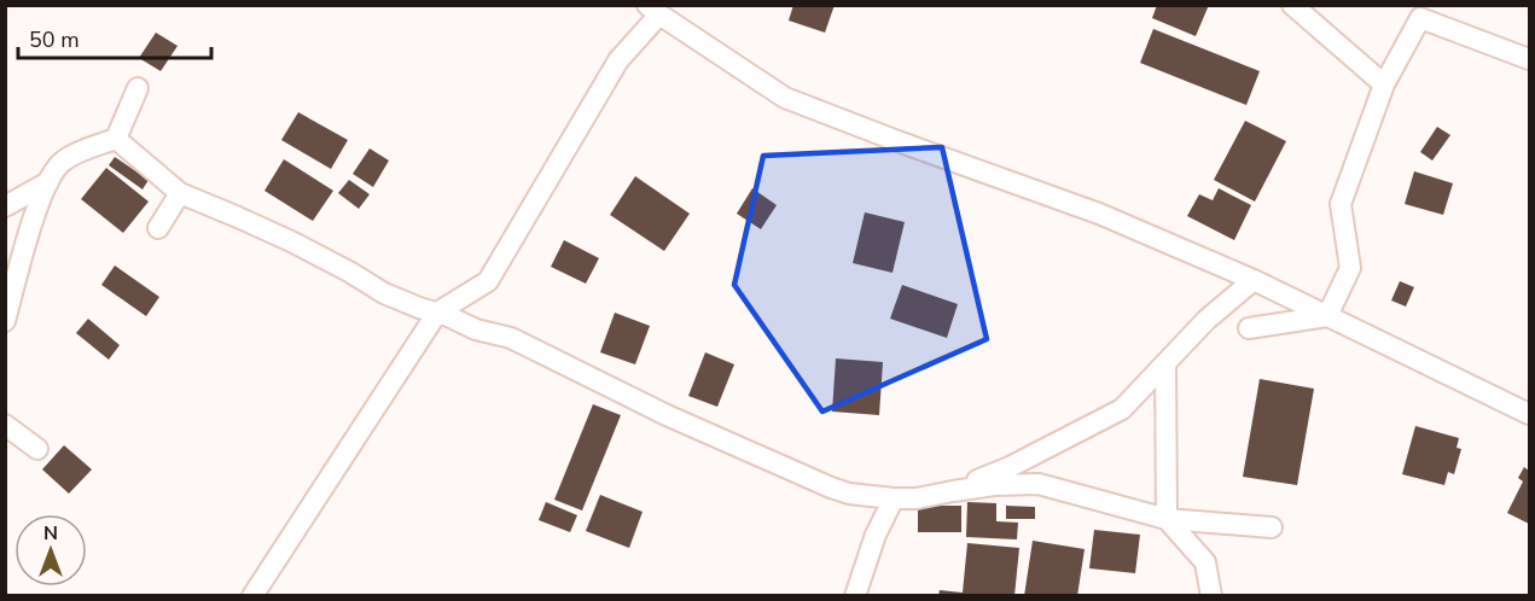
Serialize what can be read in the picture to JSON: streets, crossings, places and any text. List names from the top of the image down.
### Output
{
  "scale_bar": "50 m",
  "north": "top"
}
